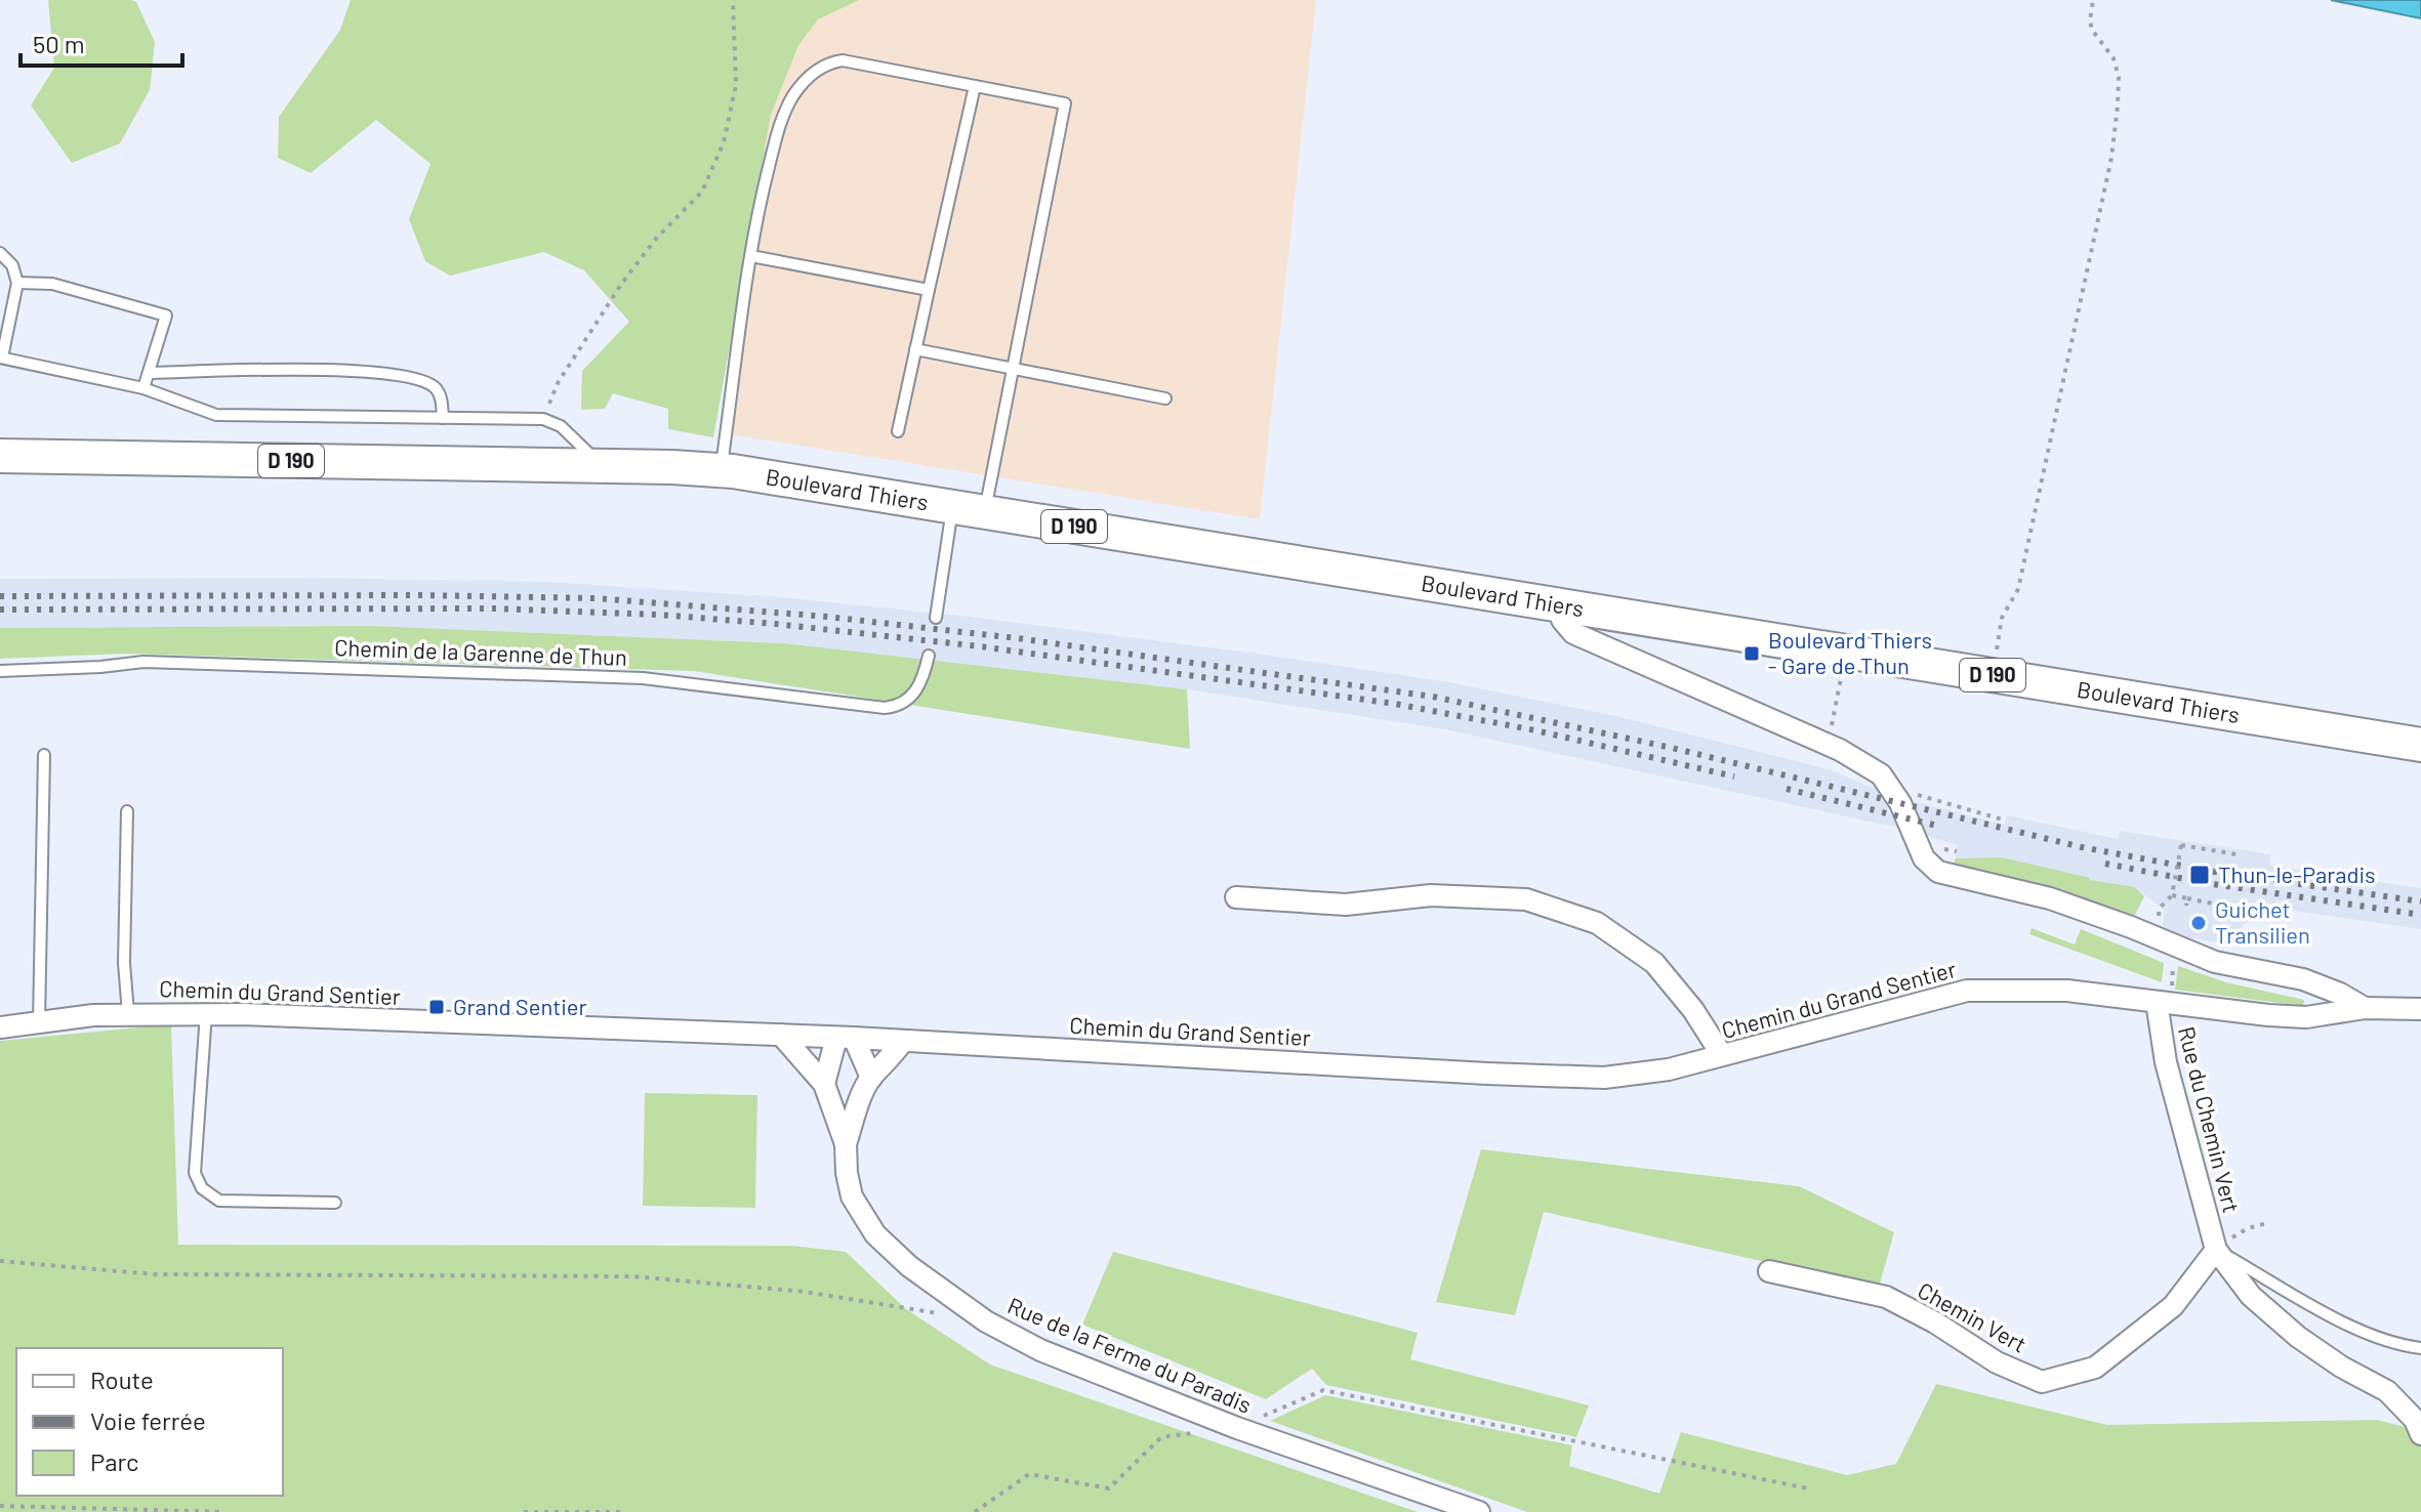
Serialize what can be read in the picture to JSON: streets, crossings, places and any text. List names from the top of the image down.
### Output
{
  "streets": {
    "main road": ["D 190", "Boulevard Thiers"],
    "street": [
      "Chemin du Grand Sentier",
      "Rue du Chemin Vert",
      "Chemin Vert",
      "Rue de la Ferme du Paradis"
    ],
    "lane": ["Chemin de la Garenne de Thun"]
  },
  "crossings": [
    ["D 190", "Boulevard Thiers"],
    ["Chemin du Grand Sentier", "Rue du Chemin Vert"],
    ["Chemin du Grand Sentier", "Rue de la Ferme du Paradis"],
    ["Rue du Chemin Vert", "Chemin Vert"]
  ],
  "places": {
    "transit": ["Boulevard Thiers - Gare de Thun", "Thun-le-Paradis", "Grand Sentier"],
    "other": ["Guichet Transilien"]
  },
  "legend": ["Route", "Voie ferrée", "Parc"],
  "scale_bar": "50 m"
}
